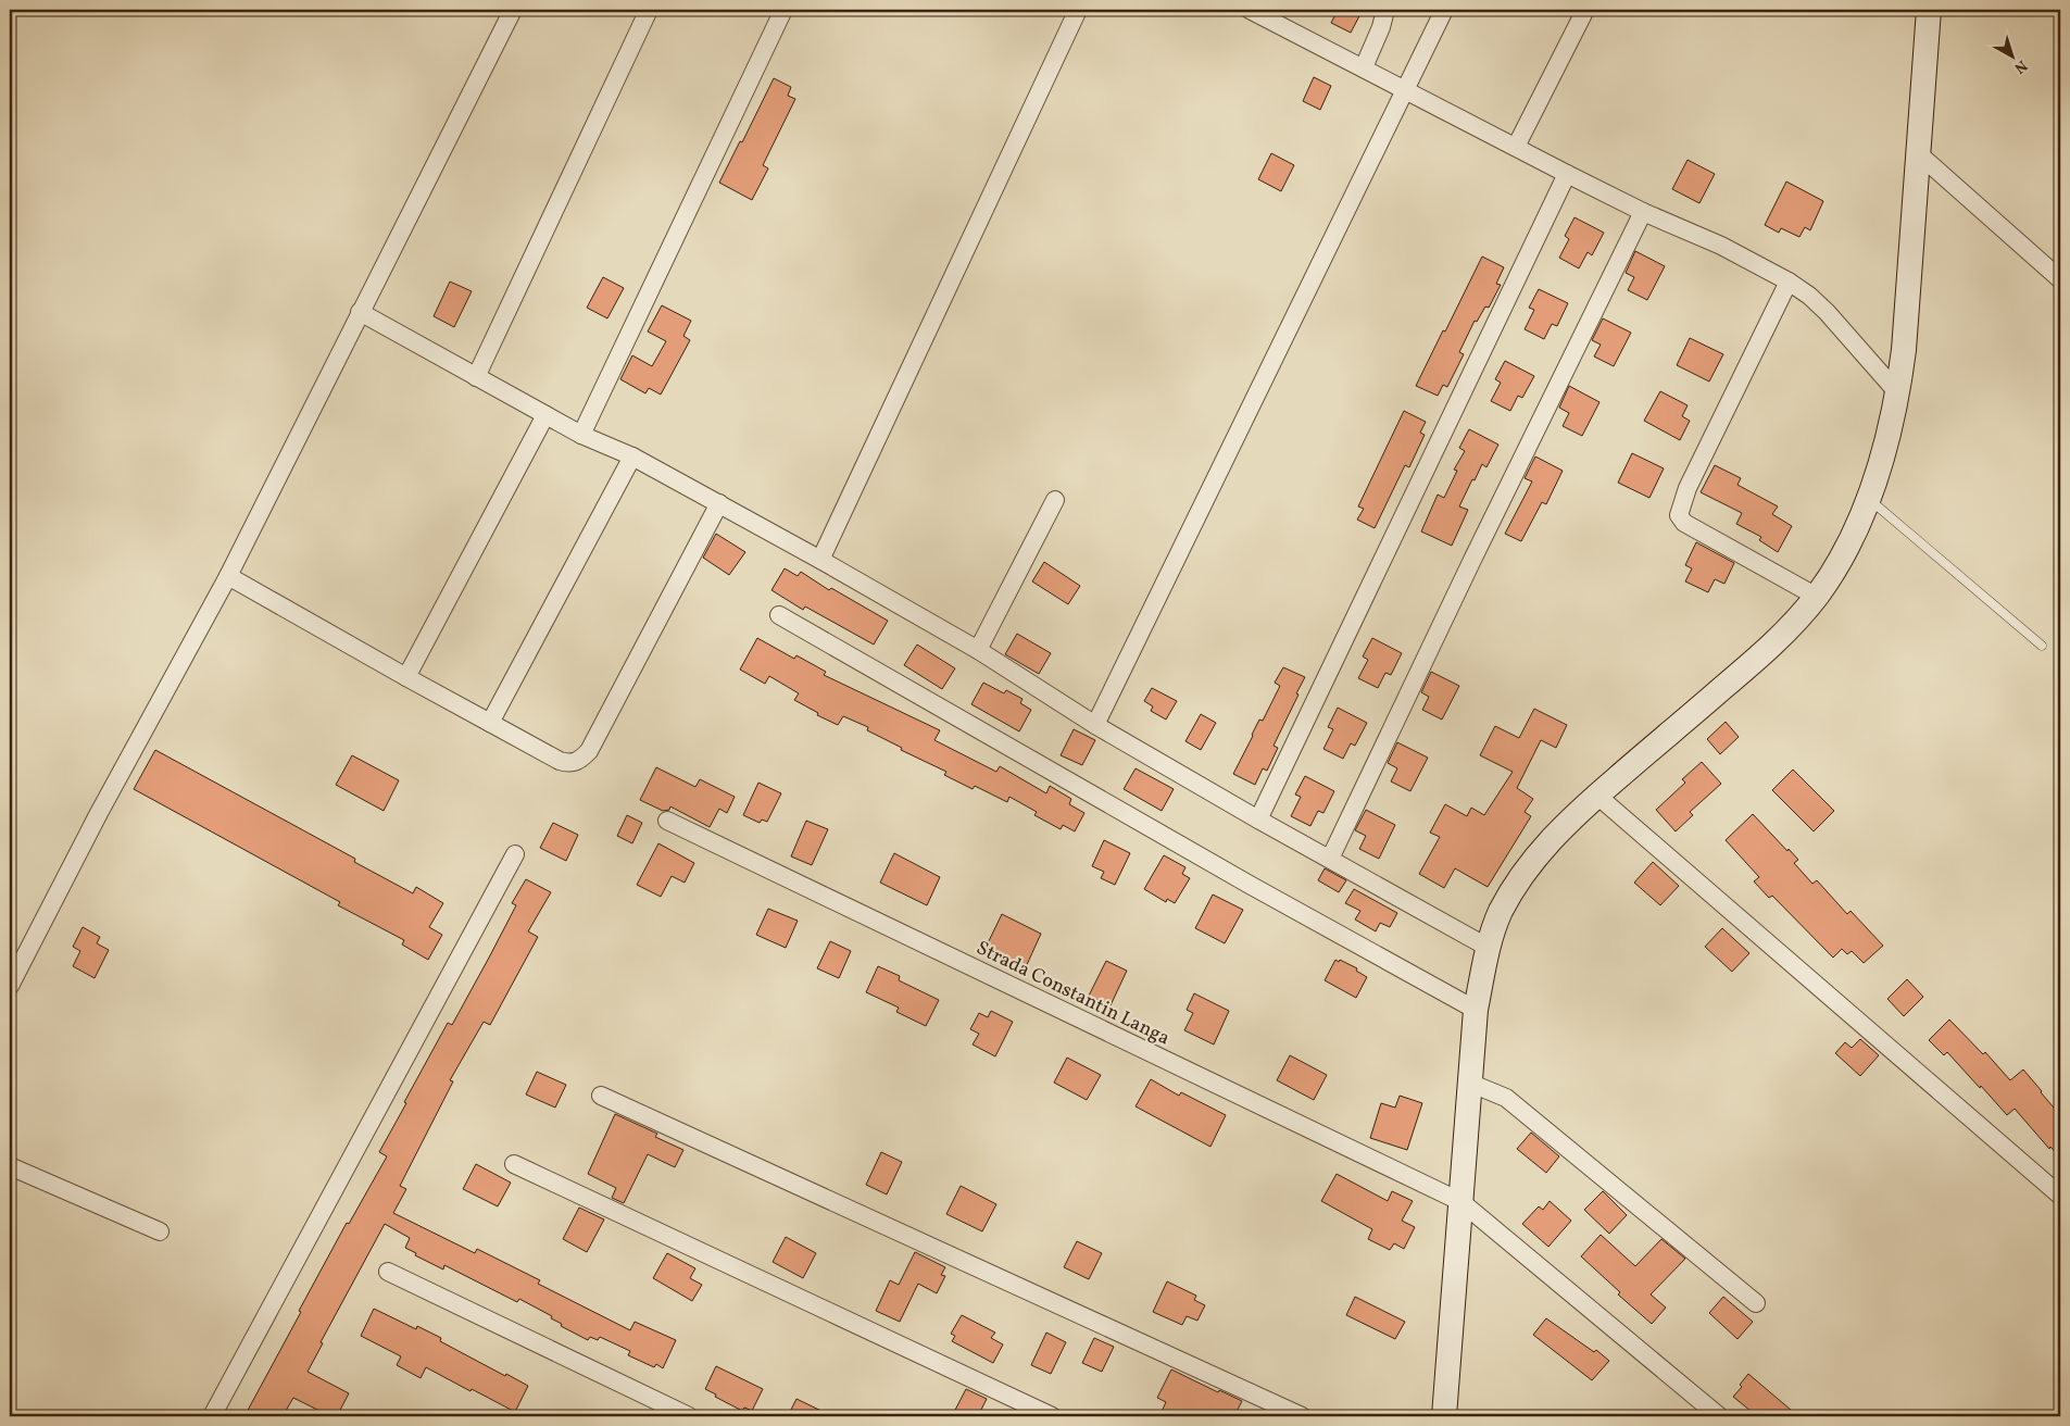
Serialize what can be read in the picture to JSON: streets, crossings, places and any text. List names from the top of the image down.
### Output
{
  "streets": {
    "street": ["Strada Constantin Langa"]
  },
  "north": "bottom right"
}
